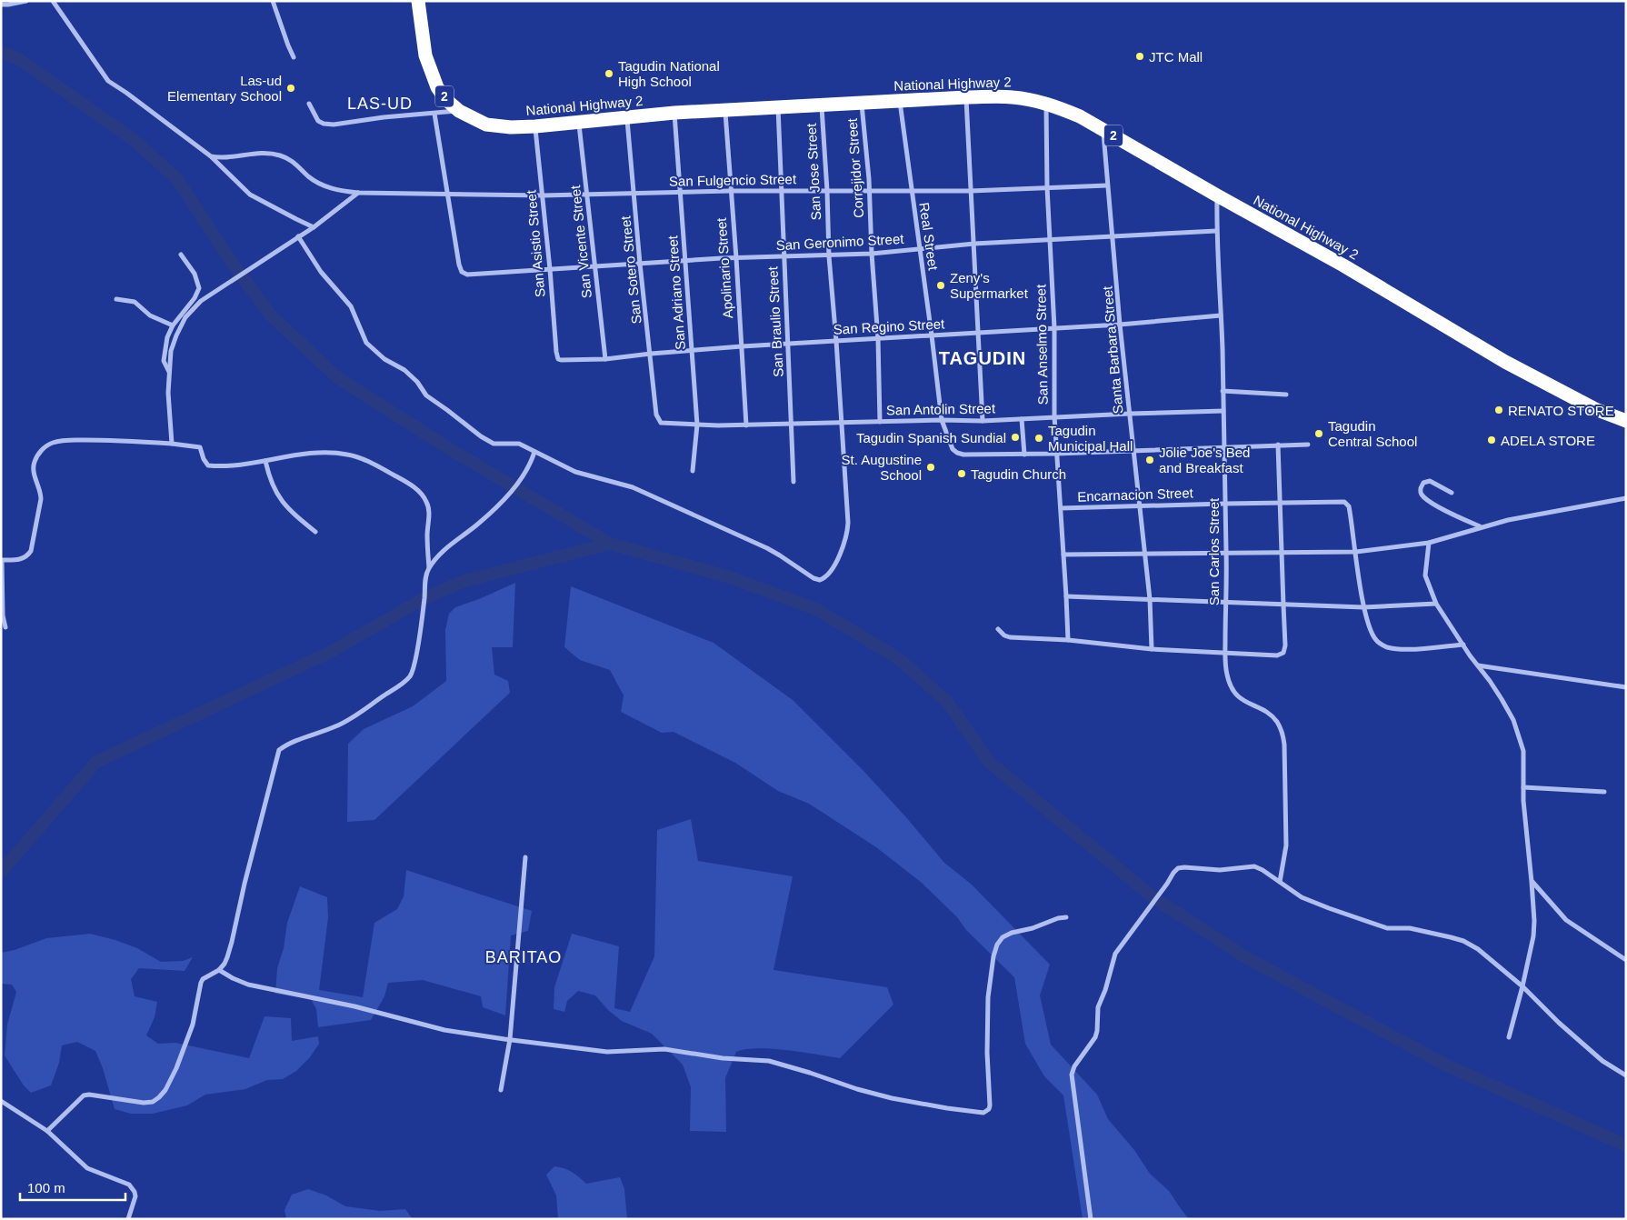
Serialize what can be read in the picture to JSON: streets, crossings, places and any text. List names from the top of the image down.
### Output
{
  "streets": {
    "highway": ["National Highway 2", "2"],
    "street": [
      "Correjidor Street",
      "San Jose Street",
      "San Fulgencio Street",
      "Real Street",
      "San Vicente Street",
      "San Geronimo Street",
      "San Asistio Street",
      "Apolinario Street",
      "San Sotero Street",
      "San Adriano Street",
      "San Braulio Street",
      "San Regino Street",
      "San Anselmo Street",
      "Santa Barbara Street",
      "San Antolin Street",
      "Encarnacion Street",
      "San Carlos Street"
    ]
  },
  "crossings": [
    ["National Highway 2", "Correjidor Street"],
    ["National Highway 2", "San Jose Street"],
    ["National Highway 2", "Real Street"],
    ["National Highway 2", "San Vicente Street"],
    ["National Highway 2", "San Asistio Street"],
    ["National Highway 2", "Apolinario Street"],
    ["National Highway 2", "San Sotero Street"],
    ["National Highway 2", "San Adriano Street"],
    ["National Highway 2", "San Braulio Street"],
    ["National Highway 2", "San Anselmo Street"],
    ["National Highway 2", "Santa Barbara Street"],
    ["National Highway 2", "San Carlos Street"],
    ["Correjidor Street", "San Fulgencio Street"],
    ["Correjidor Street", "San Geronimo Street"],
    ["Correjidor Street", "San Regino Street"],
    ["Correjidor Street", "San Antolin Street"],
    ["San Jose Street", "San Fulgencio Street"],
    ["San Jose Street", "San Geronimo Street"],
    ["San Jose Street", "San Regino Street"],
    ["San Jose Street", "San Antolin Street"],
    ["San Fulgencio Street", "Real Street"],
    ["San Fulgencio Street", "San Vicente Street"],
    ["San Fulgencio Street", "San Geronimo Street"],
    ["San Fulgencio Street", "San Asistio Street"],
    ["San Fulgencio Street", "Apolinario Street"],
    ["San Fulgencio Street", "San Sotero Street"],
    ["San Fulgencio Street", "San Adriano Street"],
    ["San Fulgencio Street", "San Braulio Street"],
    ["San Fulgencio Street", "San Anselmo Street"],
    ["San Fulgencio Street", "Santa Barbara Street"],
    ["Real Street", "San Geronimo Street"],
    ["Real Street", "San Regino Street"],
    ["Real Street", "San Antolin Street"],
    ["San Vicente Street", "San Geronimo Street"],
    ["San Vicente Street", "San Regino Street"],
    ["San Geronimo Street", "San Asistio Street"],
    ["San Geronimo Street", "Apolinario Street"],
    ["San Geronimo Street", "San Sotero Street"],
    ["San Geronimo Street", "San Adriano Street"],
    ["San Geronimo Street", "San Braulio Street"],
    ["San Geronimo Street", "San Anselmo Street"],
    ["San Geronimo Street", "Santa Barbara Street"],
    ["San Geronimo Street", "San Carlos Street"],
    ["San Asistio Street", "San Regino Street"],
    ["Apolinario Street", "San Regino Street"],
    ["Apolinario Street", "San Antolin Street"],
    ["San Sotero Street", "San Regino Street"],
    ["San Sotero Street", "San Antolin Street"],
    ["San Adriano Street", "San Regino Street"],
    ["San Adriano Street", "San Antolin Street"],
    ["San Braulio Street", "San Regino Street"],
    ["San Braulio Street", "San Antolin Street"],
    ["San Regino Street", "San Anselmo Street"],
    ["San Regino Street", "Santa Barbara Street"],
    ["San Regino Street", "San Carlos Street"],
    ["San Anselmo Street", "San Antolin Street"],
    ["San Anselmo Street", "Encarnacion Street"],
    ["Santa Barbara Street", "San Antolin Street"],
    ["Santa Barbara Street", "Encarnacion Street"],
    ["San Antolin Street", "San Carlos Street"],
    ["Encarnacion Street", "San Carlos Street"]
  ],
  "districts": ["LAS-UD", "TAGUDIN", "BARITAO"],
  "places": [
    "JTC Mall",
    "Tagudin National High School",
    "Las-ud Elementary School",
    "Zeny's Supermarket",
    "RENATO STORE",
    "Tagudin Central School",
    "Tagudin Spanish Sundial",
    "Tagudin Municipal Hall",
    "ADELA STORE",
    "Jolie Joe's Bed and Breakfast",
    "St. Augustine School",
    "Tagudin Church"
  ],
  "scale_bar": "100 m"
}
